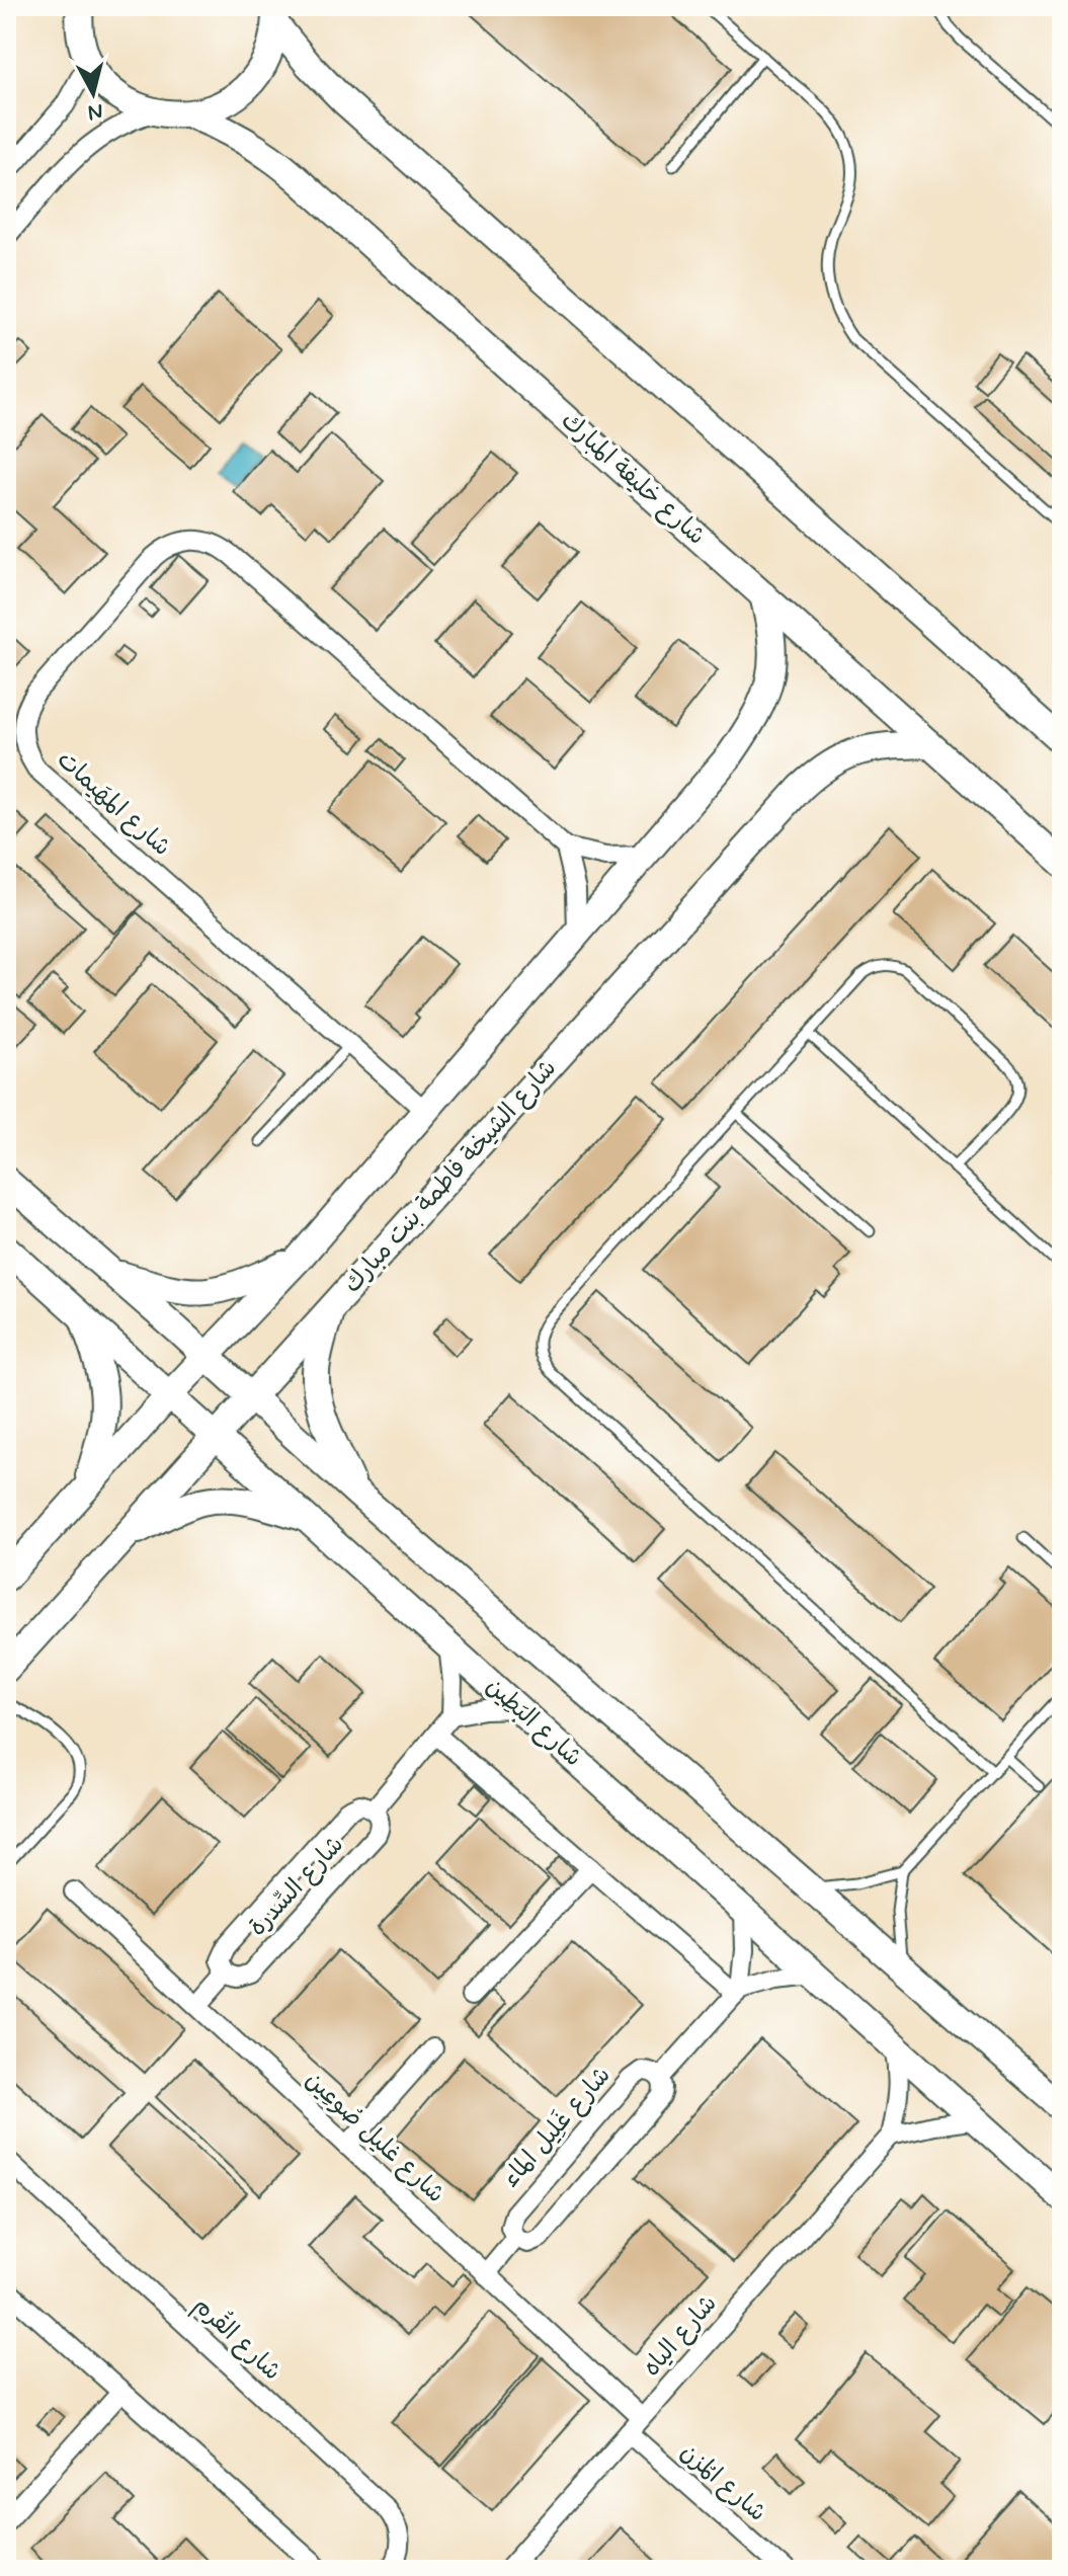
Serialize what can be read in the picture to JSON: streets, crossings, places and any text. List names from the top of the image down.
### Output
{
  "streets": {
    "main road": ["شارع خليفة المبارك", "شارع الشيخة فاطمة بنت مبارك", "شارع البَطِين"],
    "street": [
      "شارع المهَيمات",
      "شارع السِّدرة",
      "شارع غَلِيل الماء",
      "شارع غليل صُوعِين",
      "شارع الياه",
      "شارع القُرم",
      "شارع المُزن"
    ]
  },
  "crossings": [
    ["شارع خليفة المبارك", "شارع الشيخة فاطمة بنت مبارك"],
    ["شارع الشيخة فاطمة بنت مبارك", "شارع البَطِين"],
    ["شارع البَطِين", "شارع الياه"],
    ["شارع السِّدرة", "شارع غليل صُوعِين"],
    ["شارع غَلِيل الماء", "شارع غليل صُوعِين"],
    ["شارع غليل صُوعِين", "شارع الياه"],
    ["شارع غليل صُوعِين", "شارع المُزن"],
    ["شارع الياه", "شارع المُزن"]
  ],
  "north": "bottom"
}
